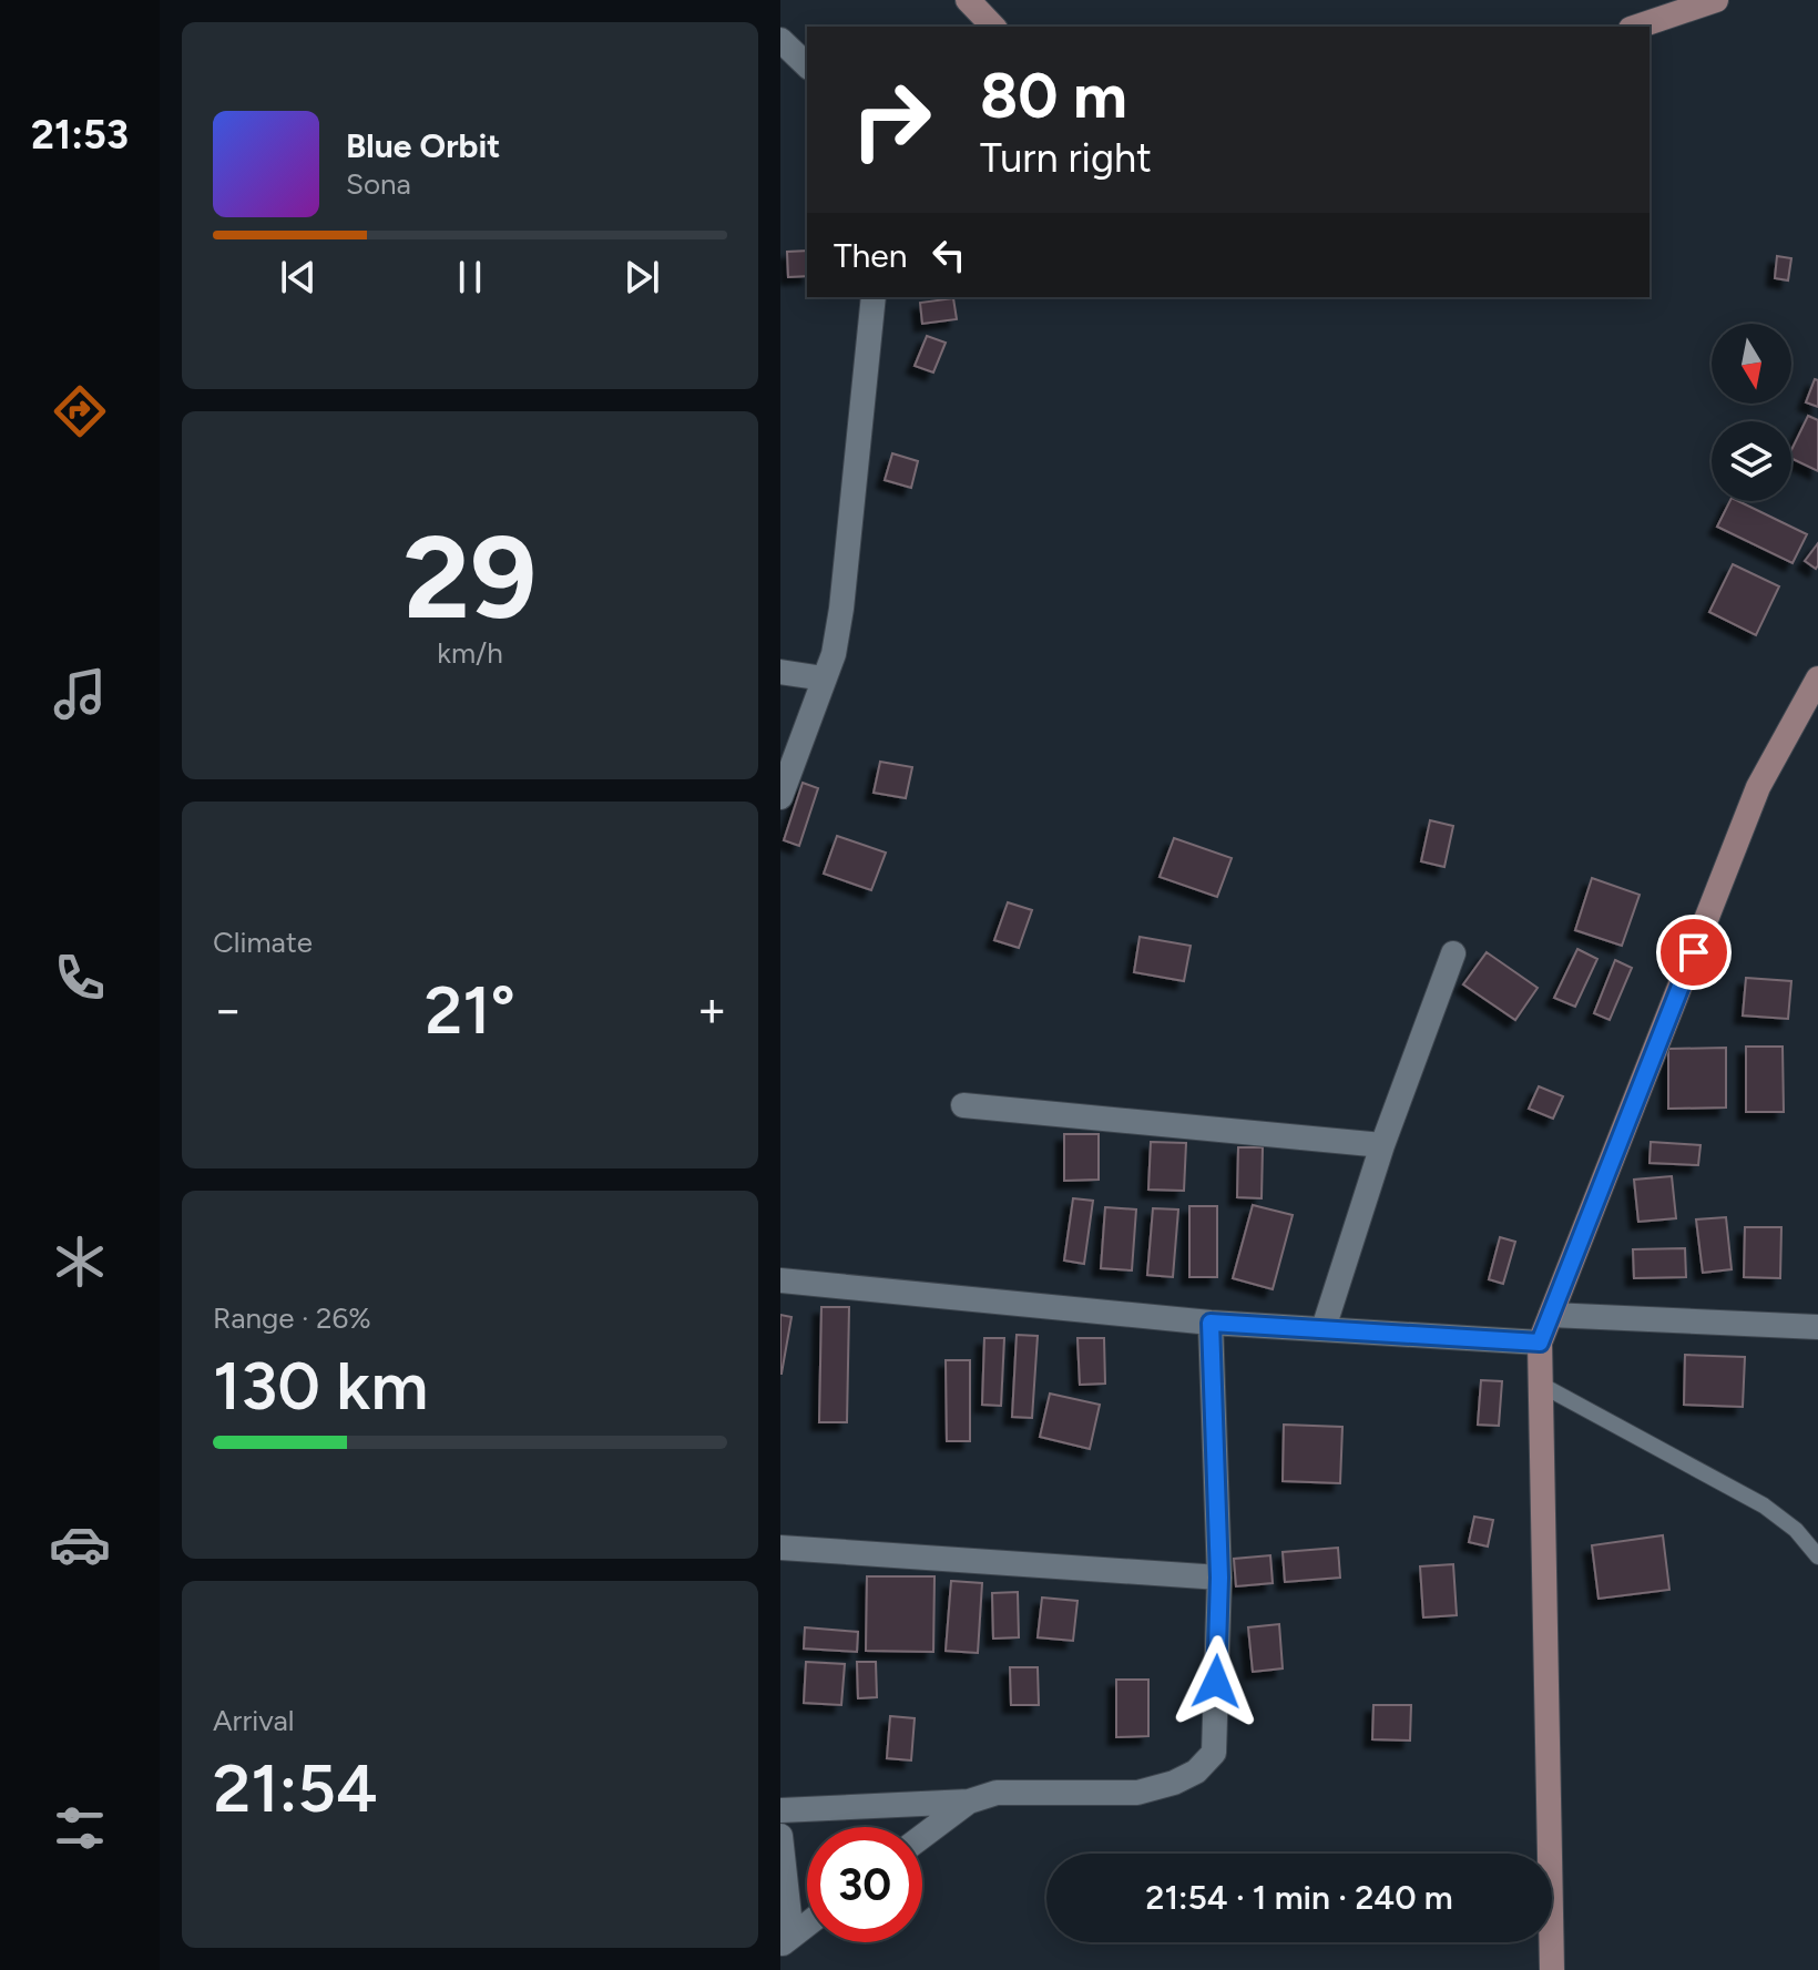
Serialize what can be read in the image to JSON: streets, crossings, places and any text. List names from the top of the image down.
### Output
{
  "north": "bottom",
  "page": {
    "tabs": "21:53",
    "turn": ["80 m", "Turn right"],
    "song": ["Blue Orbit", "Sona"],
    "then": "Then",
    "tile": [
      ["29", "km/h"],
      "Climate",
      ["Range · 26%", "130 km"],
      ["Arrival", "21:54"]
    ],
    "heat": ["−", "21°", "+"],
    "limit": "30",
    "trip": "21:54 · 1 min · 240 m"
  }
}
